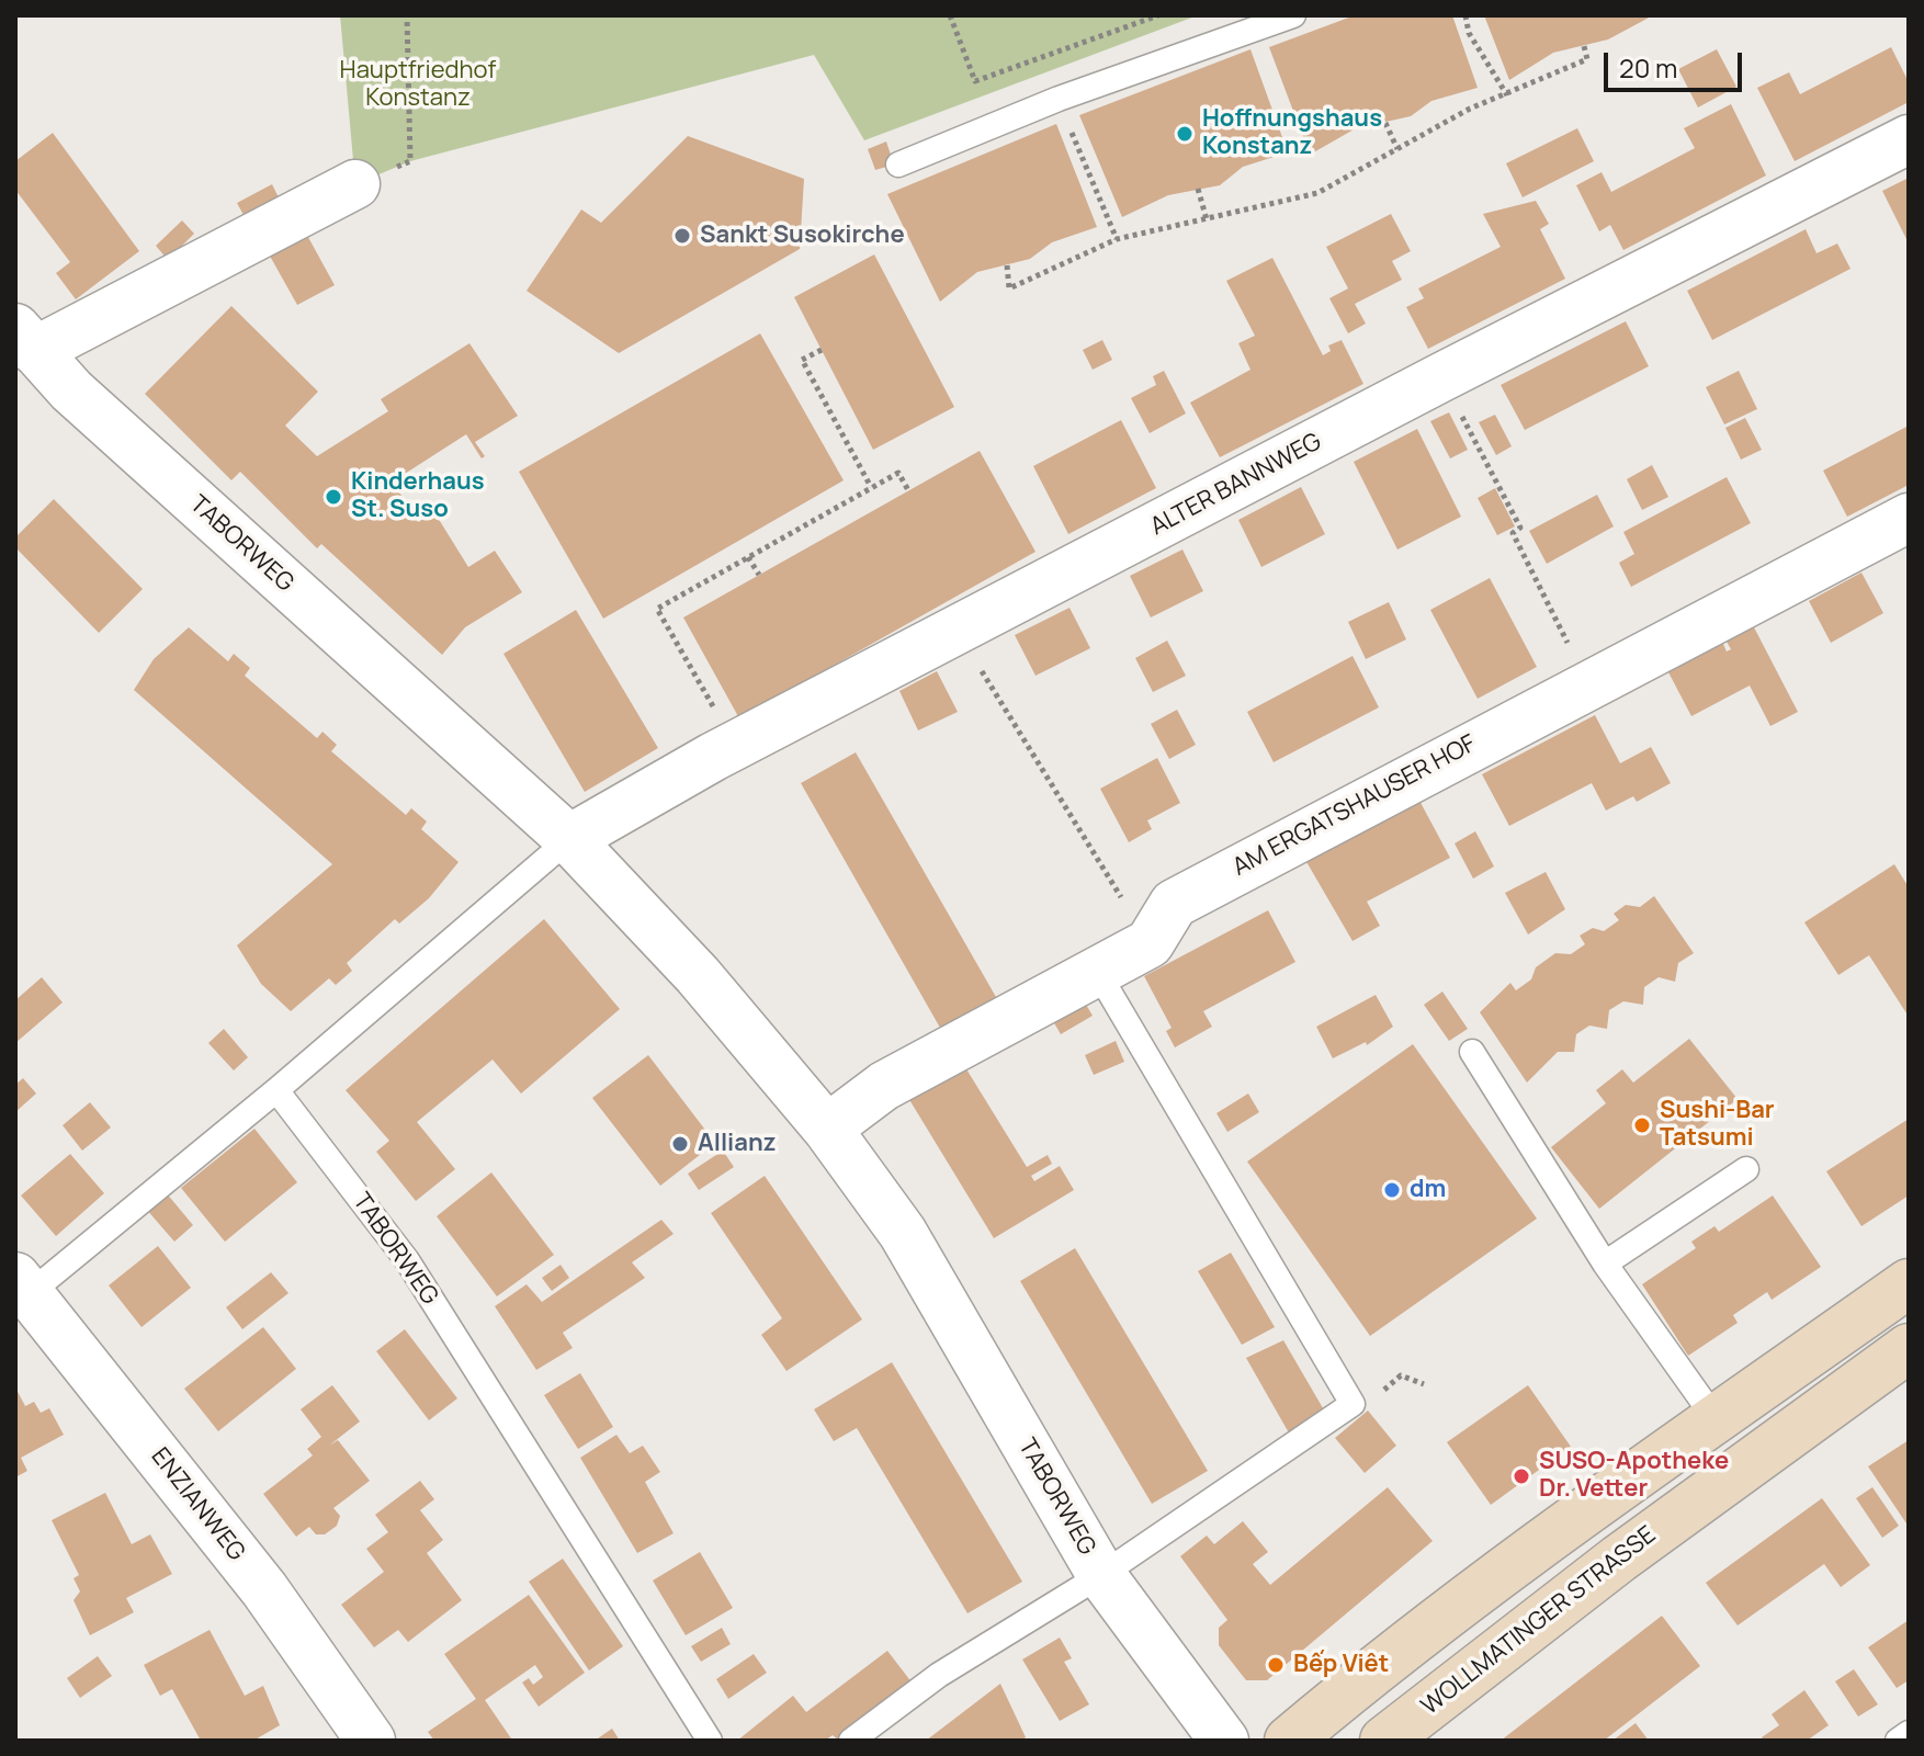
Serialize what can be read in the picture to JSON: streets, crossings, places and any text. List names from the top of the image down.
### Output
{
  "streets": {
    "main road": ["WOLLMATINGER STRASSE"],
    "street": [
      "ALTER BANNWEG",
      "TABORWEG",
      "AM ERGATSHAUSER HOF",
      "ENZIANWEG"
    ]
  },
  "crossings": [
    ["ALTER BANNWEG", "TABORWEG"],
    ["TABORWEG", "AM ERGATSHAUSER HOF"]
  ],
  "parks": ["Hauptfriedhof Konstanz"],
  "places": [
    "Hoffnungshaus Konstanz",
    "Sankt Susokirche",
    "Kinderhaus St. Suso",
    "Sushi-Bar Tatsumi",
    "Allianz",
    "dm",
    "SUSO-Apotheke Dr. Vetter",
    "Bếp Viêt"
  ],
  "scale_bar": "20 m"
}
